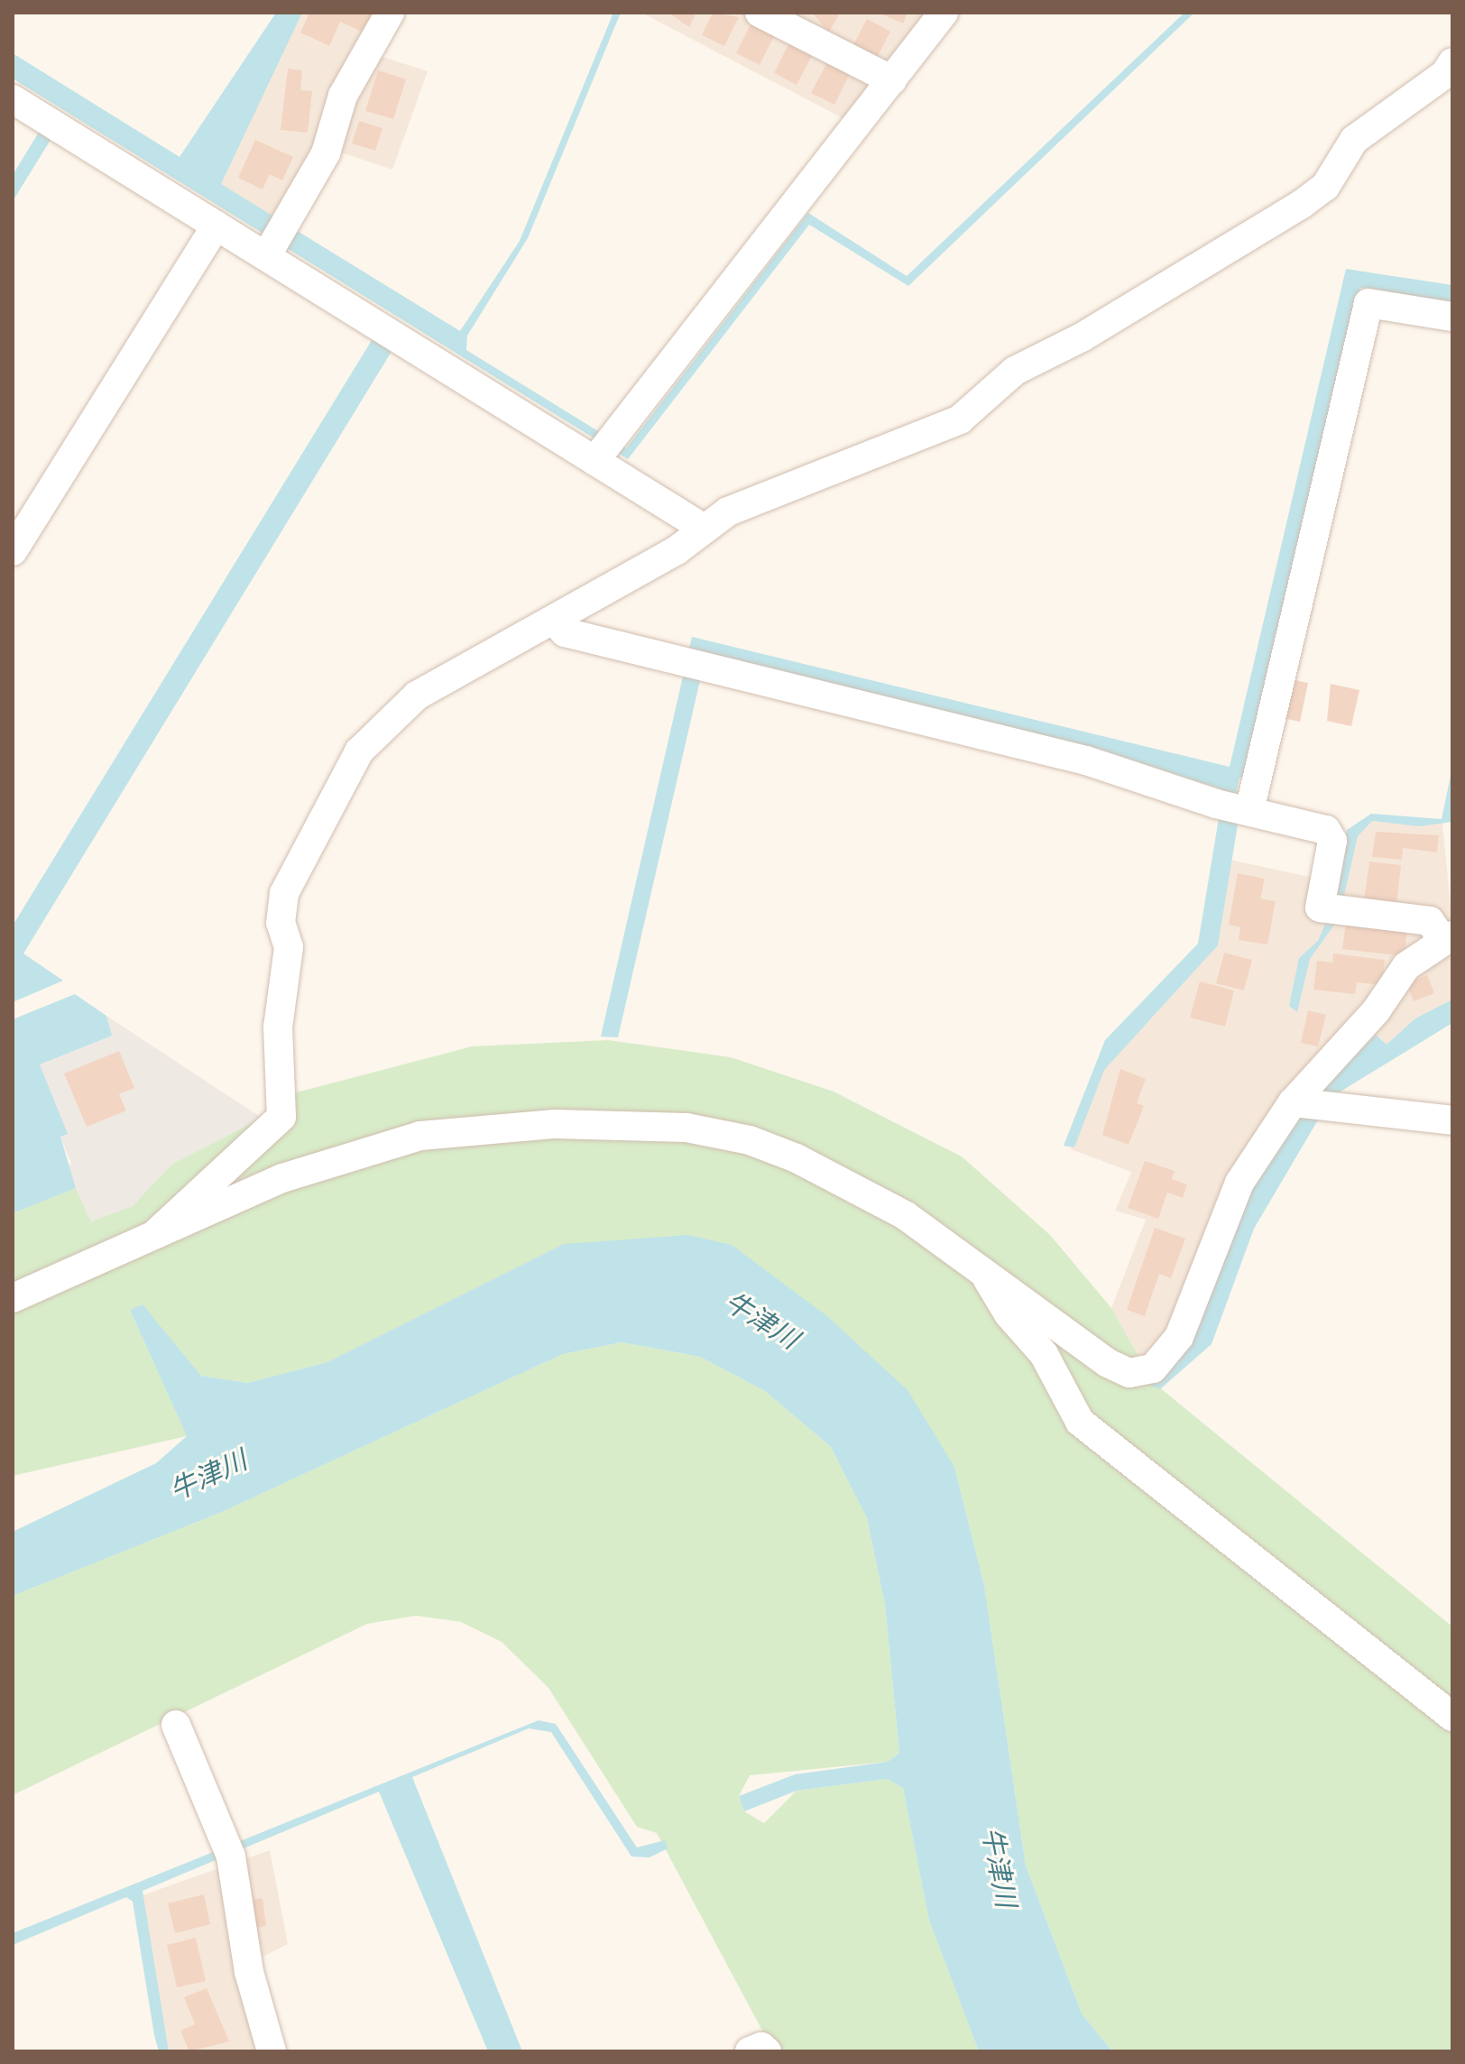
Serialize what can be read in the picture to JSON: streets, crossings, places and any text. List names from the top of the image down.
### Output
{
  "water": ["牛津川"]
}
